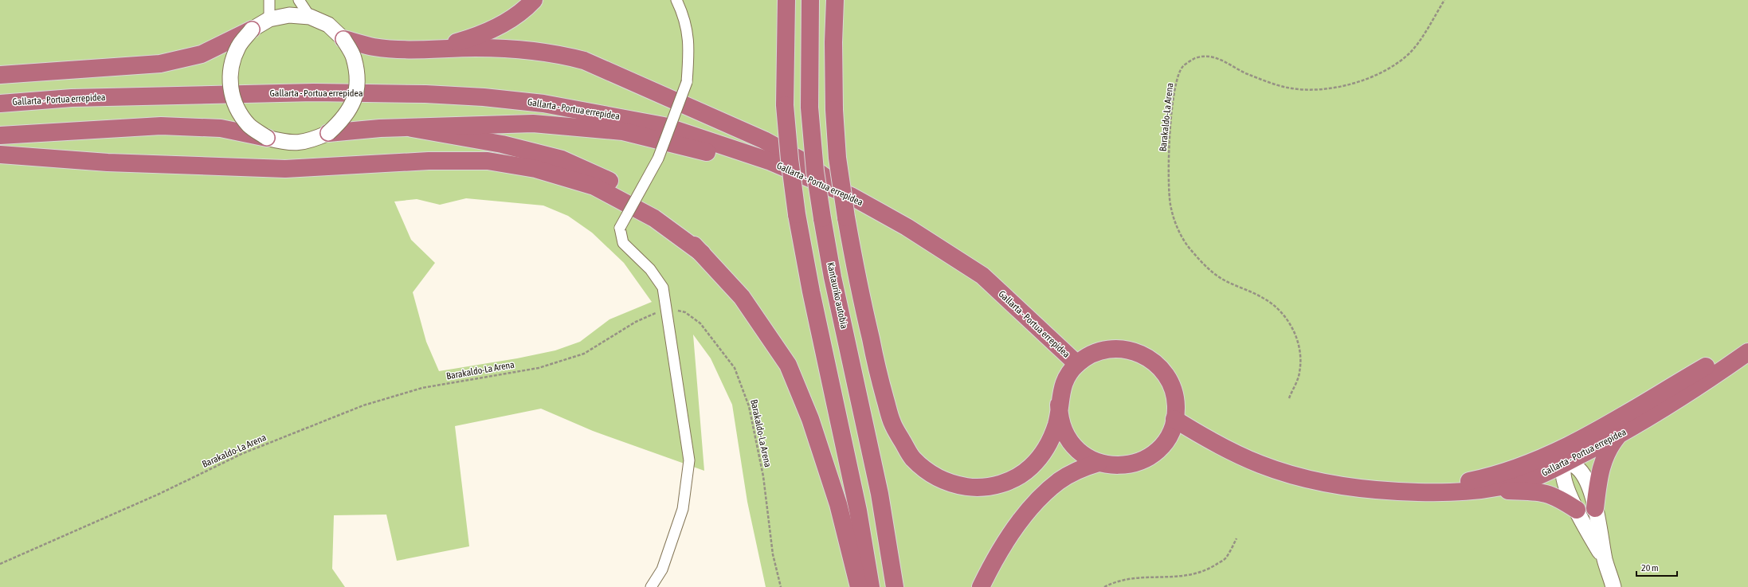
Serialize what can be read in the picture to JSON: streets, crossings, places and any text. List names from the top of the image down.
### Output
{
  "streets": {
    "highway": ["Gallarta - Portua errepidea", "Kantauriko autobia"],
    "path": ["Barakaldo-La Arena"]
  },
  "scale_bar": "20 m"
}
